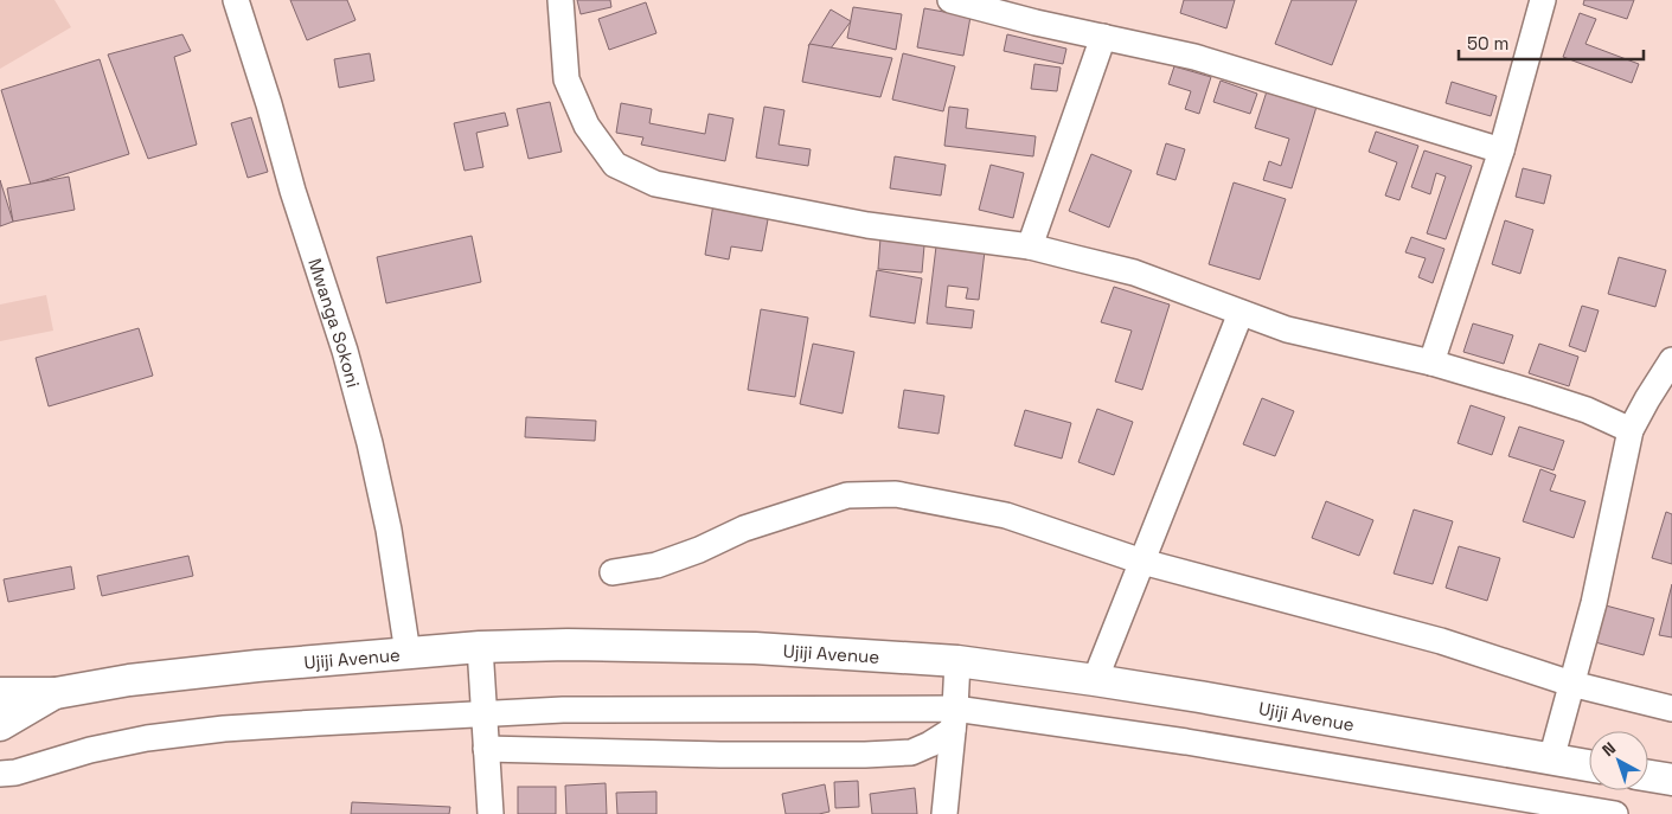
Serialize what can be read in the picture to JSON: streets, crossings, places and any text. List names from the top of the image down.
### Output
{
  "streets": {
    "street": ["Mwanga Sokoni", "Ujiji Avenue"]
  },
  "crossings": [
    ["Mwanga Sokoni", "Ujiji Avenue"]
  ],
  "scale_bar": "50 m",
  "north": "top left"
}
